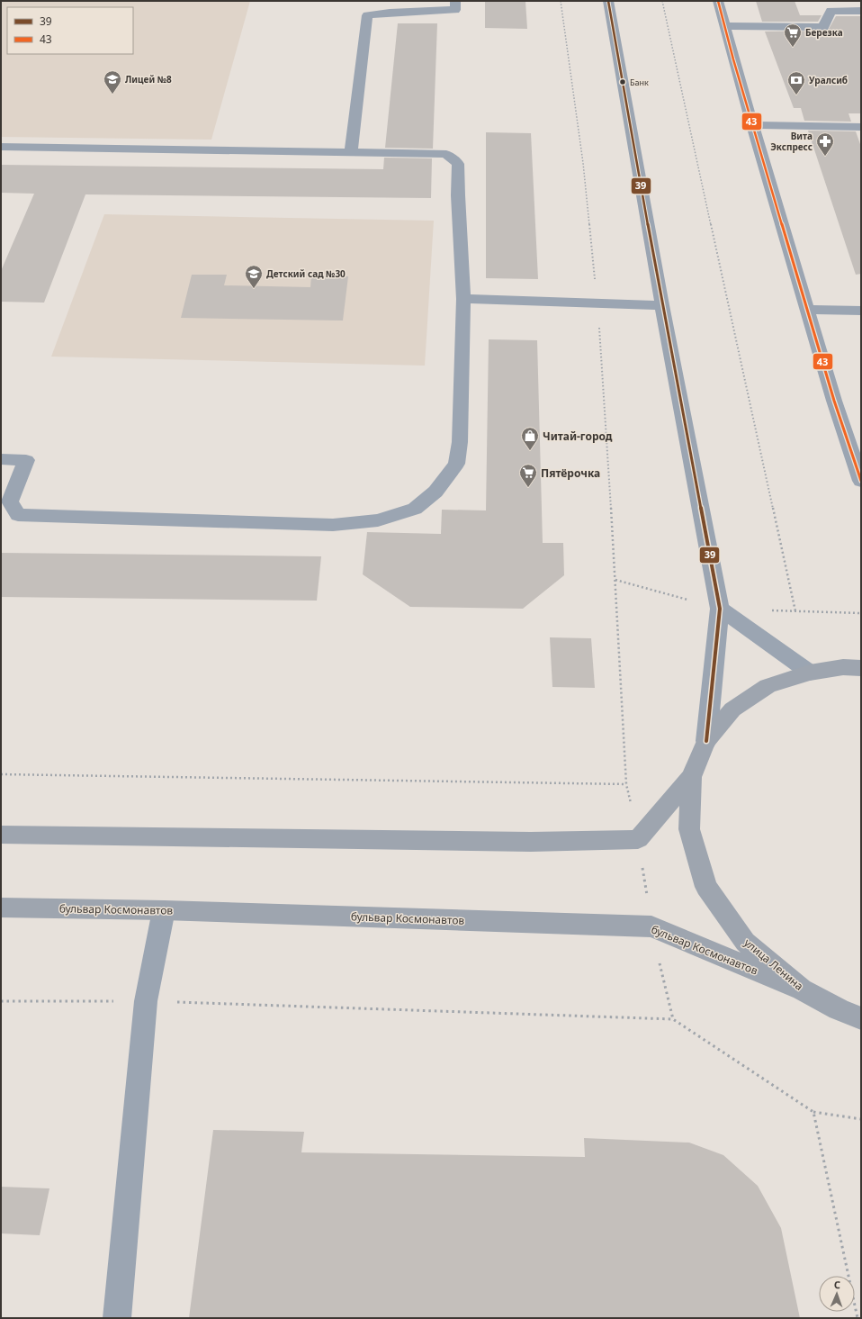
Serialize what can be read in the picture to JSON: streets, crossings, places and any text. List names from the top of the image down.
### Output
{
  "streets": {
    "main road": ["бульвар Космонавтов", "улица Ленина"]
  },
  "crossings": [
    ["бульвар Космонавтов", "улица Ленина"]
  ],
  "places": {
    "supermarket": ["Березка", "Пятёрочка"],
    "other": ["Банк"],
    "school or university": ["Лицей №8", "Детский сад №30"],
    "bank": ["Уралсиб"],
    "pharmacy": ["Вита Экспресс"],
    "shop": ["Читай-город"]
  },
  "lines": ["transit line 39", "transit line 43"],
  "legend": ["39", "43"],
  "north": "top"
}
